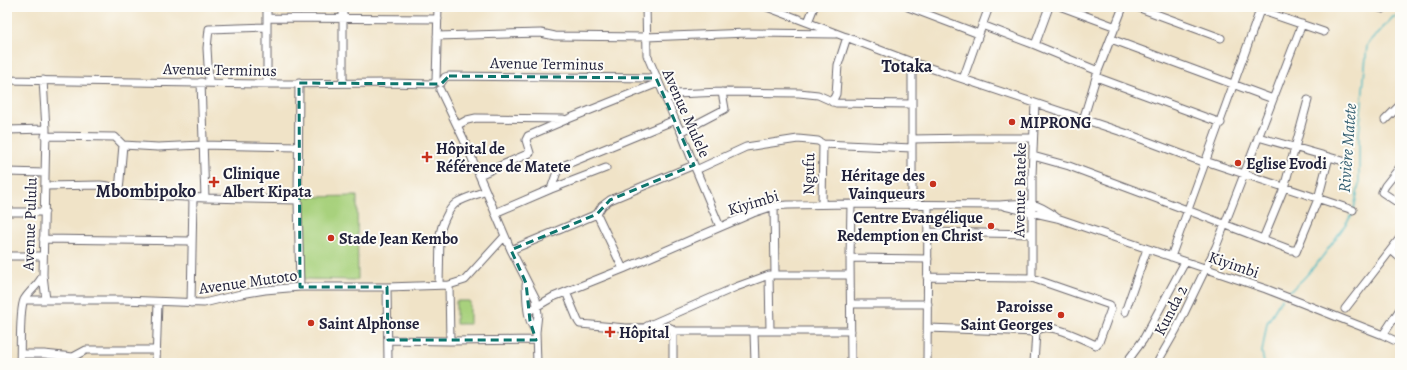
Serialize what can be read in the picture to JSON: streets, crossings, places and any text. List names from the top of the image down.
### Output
{
  "streets": {
    "street": [
      "Avenue Terminus",
      "Avenue Mulele",
      "Ngufu",
      "Avenue Bateke",
      "Kiyimbi",
      "Avenue Pululu",
      "Avenue Mutoto",
      "Kunda 2"
    ]
  },
  "crossings": [
    ["Avenue Terminus", "Avenue Mulele"],
    ["Avenue Terminus", "Avenue Pululu"],
    ["Avenue Mulele", "Kiyimbi"],
    ["Ngufu", "Kiyimbi"],
    ["Kiyimbi", "Kunda 2"],
    ["Avenue Pululu", "Avenue Mutoto"]
  ],
  "districts": ["Totaka", "Mbombipoko"],
  "water": ["Rivière Matete"],
  "places": {
    "other": [
      "MIPRONG",
      "Eglise Evodi",
      "Héritage des Vainqueurs",
      "Centre Evangélique Redemption en Christ",
      "Stade Jean Kembo",
      "Paroisse Saint Georges",
      "Saint Alphonse"
    ],
    "health": ["Hôpital de Référence de Matete", "Clinique Albert Kipata", "Hôpital"]
  }
}
